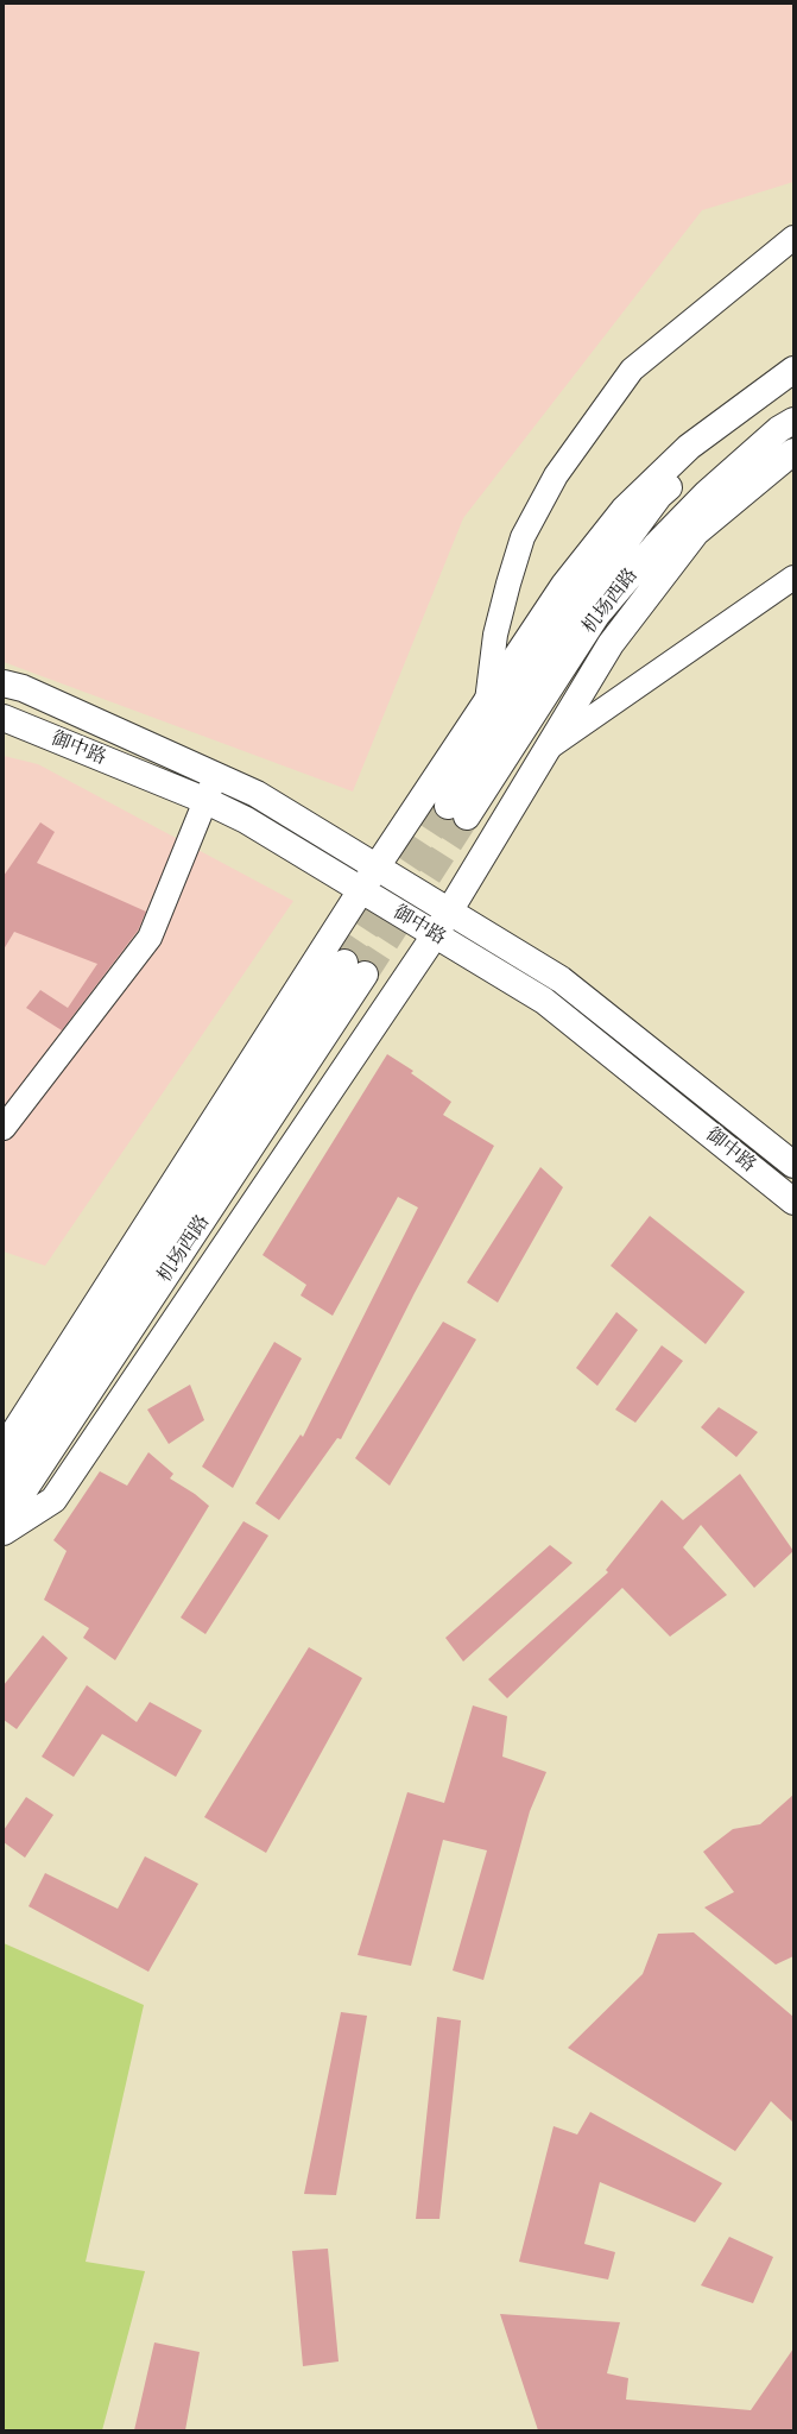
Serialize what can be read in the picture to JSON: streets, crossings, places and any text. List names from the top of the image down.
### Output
{
  "streets": {
    "main road": ["机场西路", "御中路"]
  }
}
